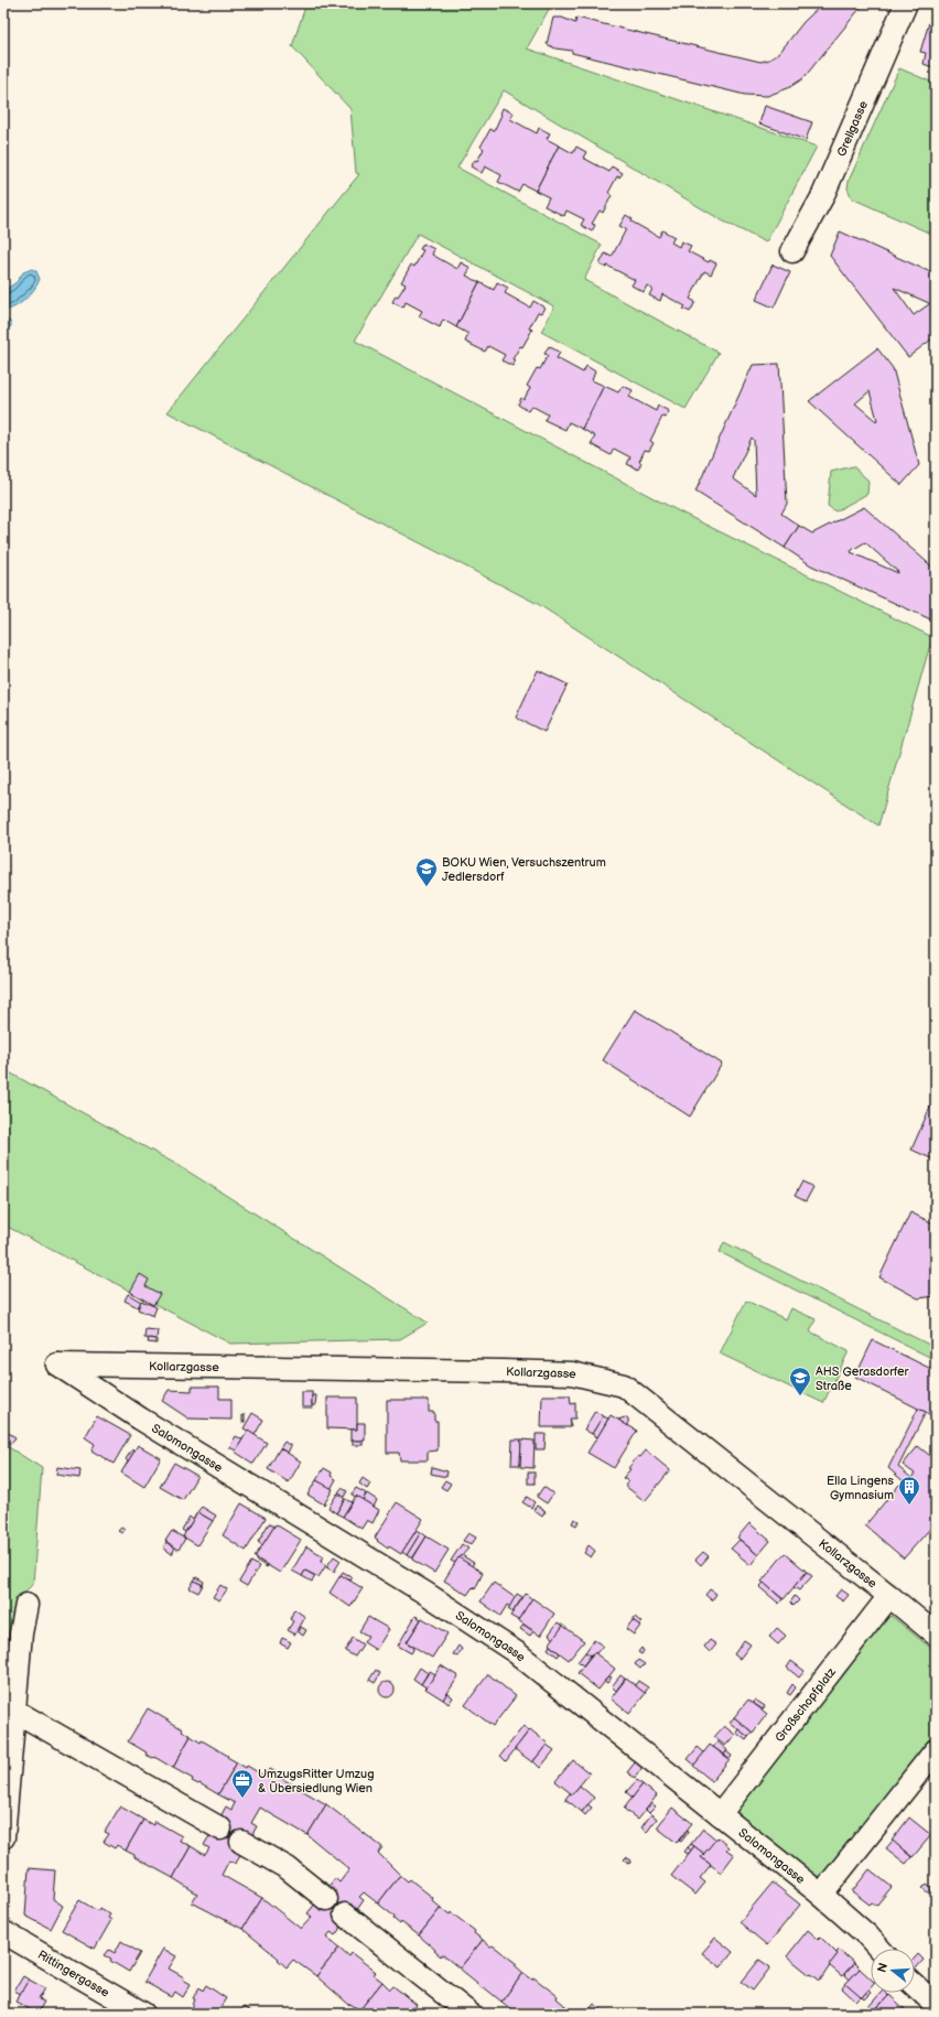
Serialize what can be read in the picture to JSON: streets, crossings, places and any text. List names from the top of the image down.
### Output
{
  "streets": {
    "street": [
      "Grellgasse",
      "Kollarzgasse",
      "Salomongasse",
      "Großschopfplatz",
      "Rittingergasse"
    ]
  },
  "crossings": [
    ["Kollarzgasse", "Salomongasse"],
    ["Kollarzgasse", "Großschopfplatz"],
    ["Salomongasse", "Großschopfplatz"]
  ],
  "places": {
    "school or university": ["BOKU Wien, Versuchszentrum Jedlersdorf", "AHS Gerasdorfer Straße"],
    "building": ["Ella Lingens Gymnasium"],
    "office": ["UmzugsRitter Umzug & Übersiedlung Wien"]
  },
  "north": "left"
}
